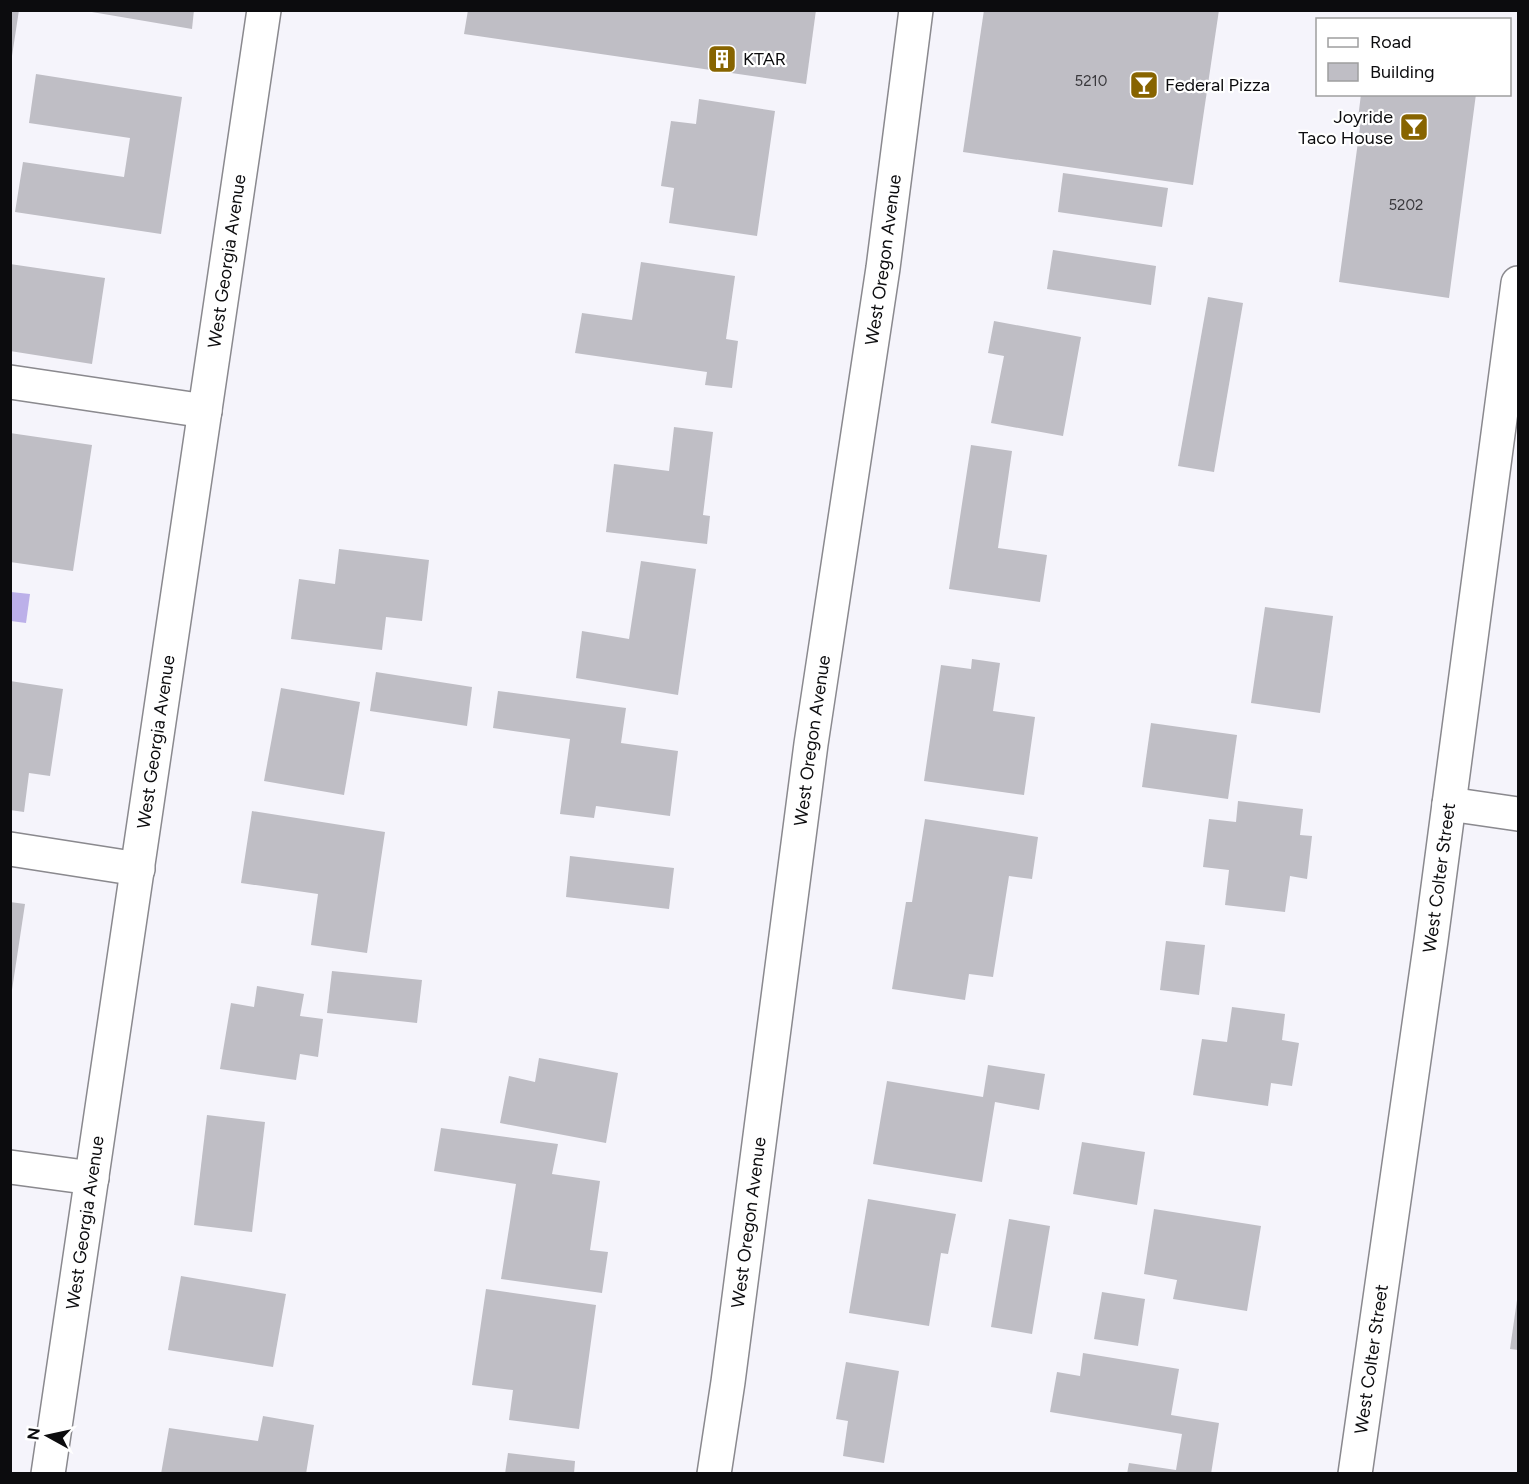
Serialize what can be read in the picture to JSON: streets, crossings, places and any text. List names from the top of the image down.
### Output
{
  "streets": {
    "street": ["West Georgia Avenue", "West Oregon Avenue", "West Colter Street"]
  },
  "places": {
    "building": ["KTAR"],
    "bar": ["Federal Pizza", "Joyride Taco House"]
  },
  "house_numbers": ["5210", "5202"],
  "legend": ["Road", "Building"],
  "north": "left"
}
